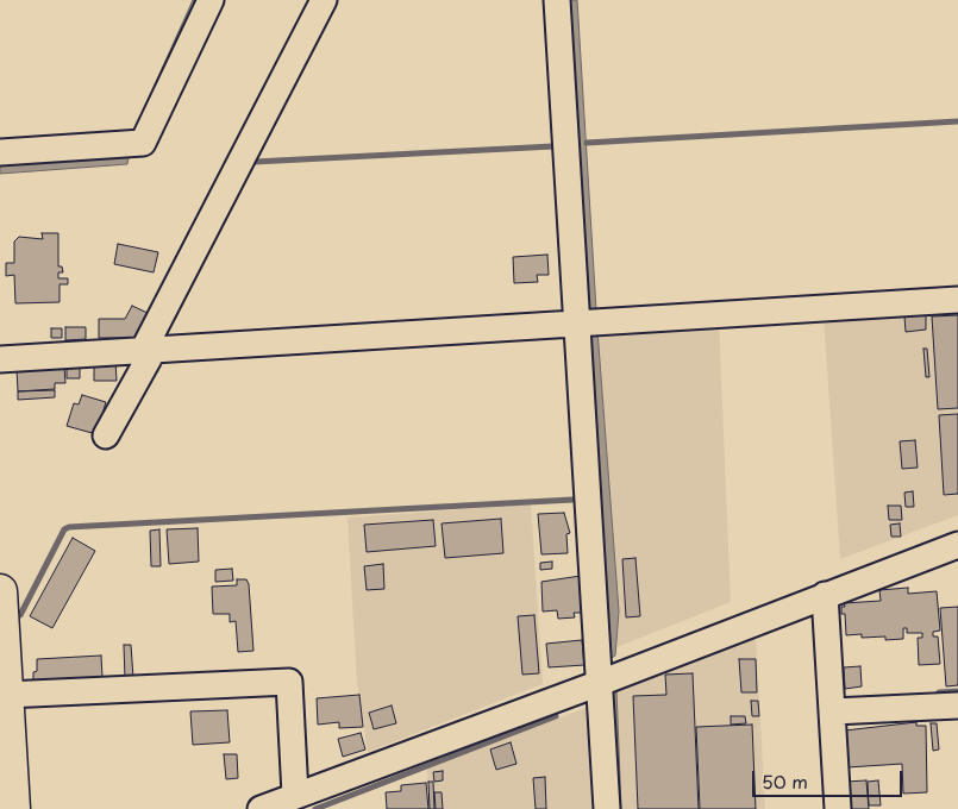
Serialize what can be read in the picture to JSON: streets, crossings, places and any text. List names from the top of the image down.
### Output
{
  "scale_bar": "50 m"
}
